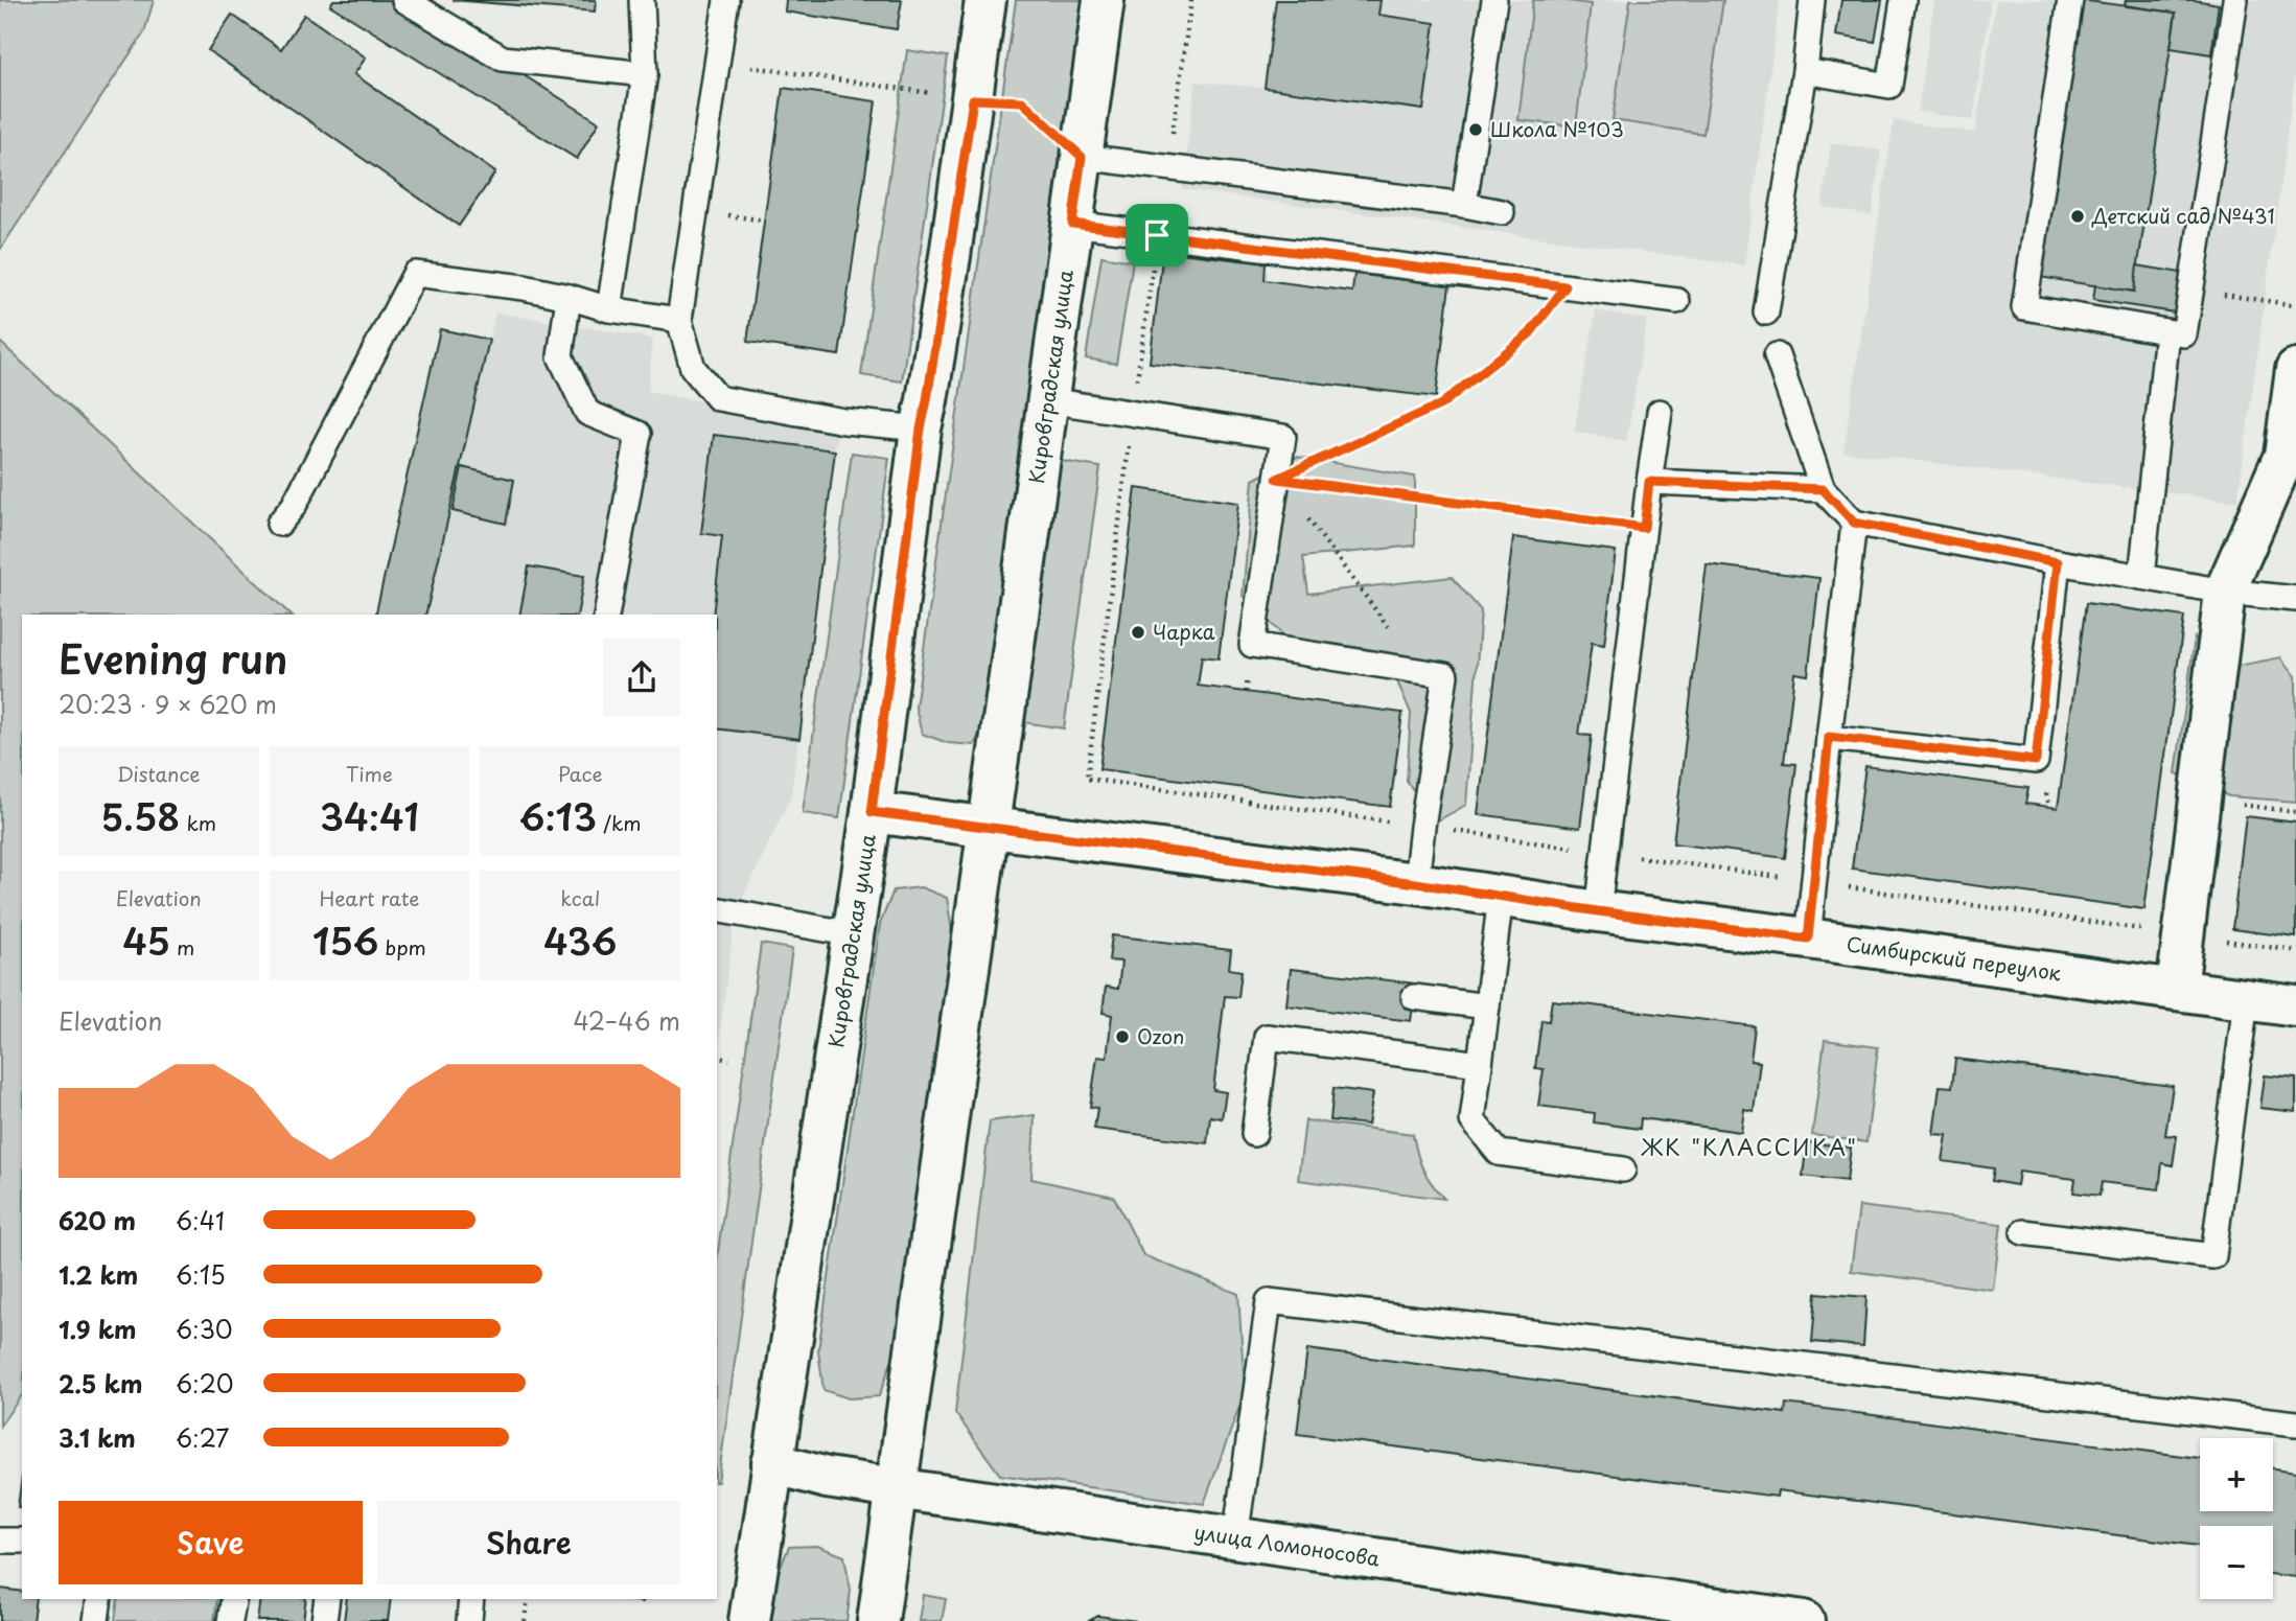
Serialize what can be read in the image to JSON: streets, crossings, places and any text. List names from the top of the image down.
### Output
{
  "streets": {
    "main road": ["Кировградская улица", "Симбирский переулок", "улица Ломоносова"]
  },
  "crossings": [
    ["Кировградская улица", "Симбирский переулок"],
    ["Кировградская улица", "улица Ломоносова"]
  ],
  "districts": ["ЖК \"КЛАССИКА\""],
  "places": [
    "Школа №103",
    "Детский сад №431",
    "Чарка",
    "Ozon"
  ],
  "page": {
    "heading": ["Evening run", "20:23 · 9 × 620 m"],
    "stats": [
      ["Distance", "5.58 km"],
      ["Time", "34:41"],
      ["Pace", "6:13 /km"],
      ["Elevation", "45 m"],
      ["Heart rate", "156 bpm"],
      ["kcal", "436"]
    ],
    "chart": ["Elevation", "42–46 m"],
    "list": [
      {
        "name": "620 m",
        "note": "6:41"
      },
      {
        "name": "1.2 km",
        "note": "6:15"
      },
      {
        "name": "1.9 km",
        "note": "6:30"
      },
      {
        "name": "2.5 km",
        "note": "6:20"
      },
      {
        "name": "3.1 km",
        "note": "6:27"
      }
    ],
    "map_buttons": ["+", "−"],
    "buttons": ["Save", "Share"]
  }
}
